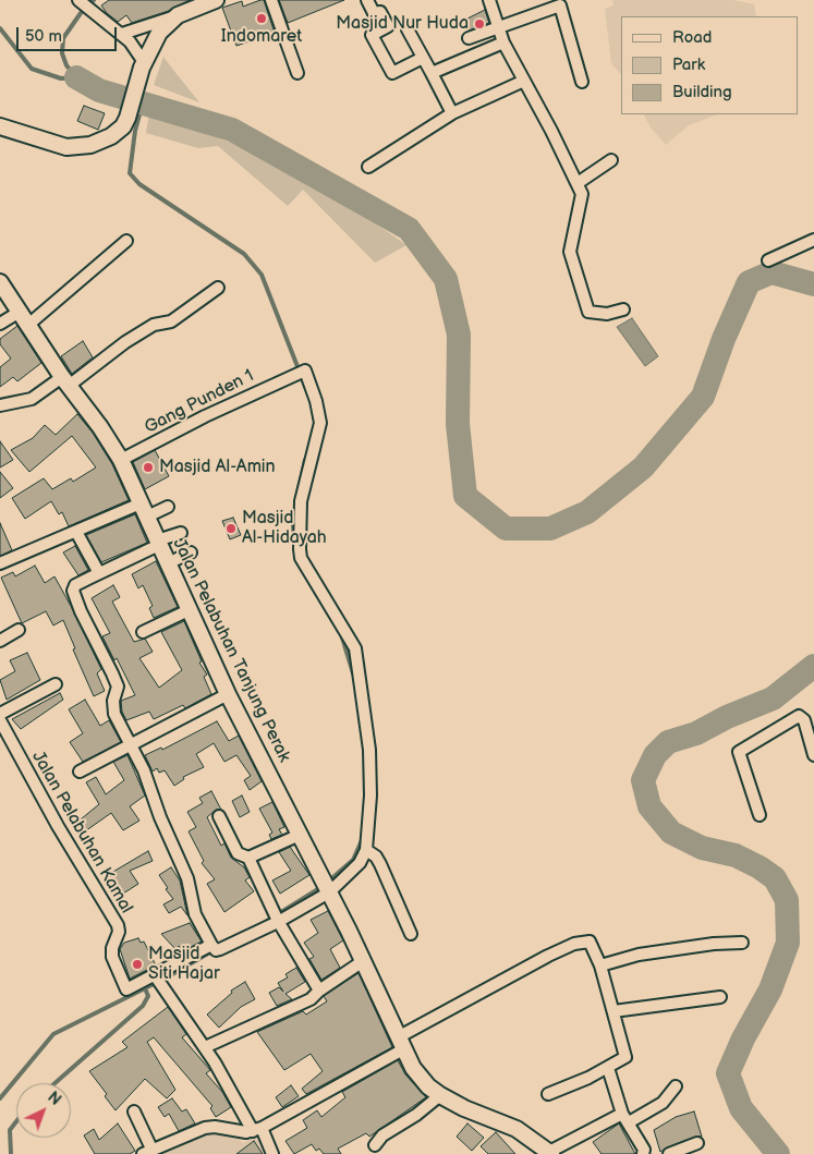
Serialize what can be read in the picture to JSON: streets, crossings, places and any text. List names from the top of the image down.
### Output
{
  "streets": {
    "street": ["Gang Punden 1", "Jalan Pelabuhan Tanjung Perak", "Jalan Pelabuhan Kamal"]
  },
  "crossings": [
    ["Gang Punden 1", "Jalan Pelabuhan Tanjung Perak"]
  ],
  "places": [
    "Indomaret",
    "Masjid Nur Huda",
    "Masjid Al-Amin",
    "Masjid Al-Hidayah",
    "Masjid Siti Hajar"
  ],
  "legend": ["Road", "Park", "Building"],
  "scale_bar": "50 m",
  "north": "top right"
}
